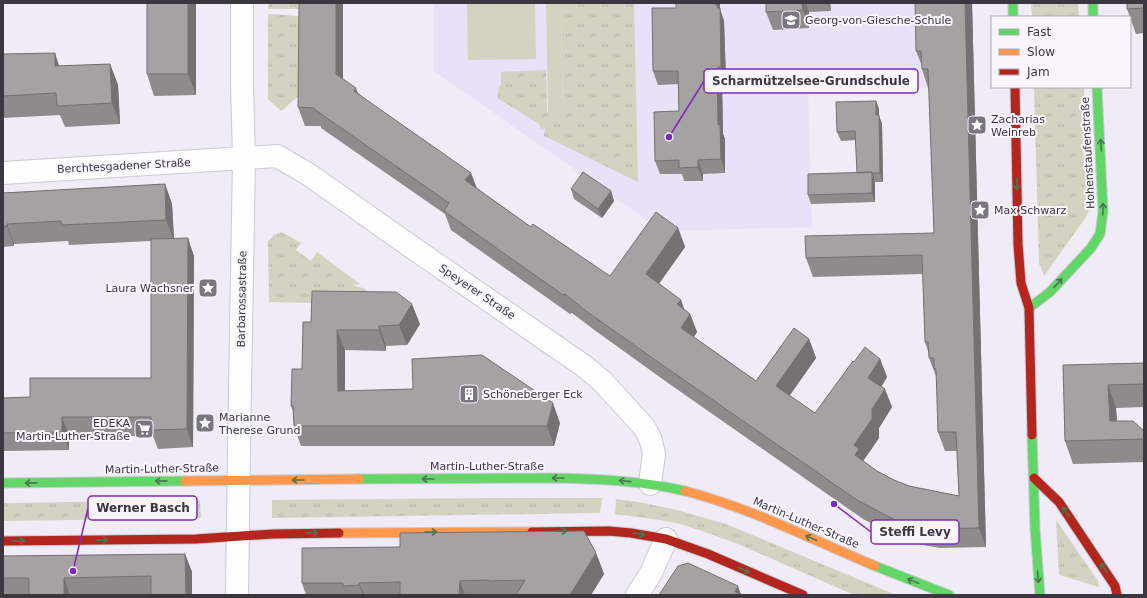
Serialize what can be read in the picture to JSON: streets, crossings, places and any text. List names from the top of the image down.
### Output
{
  "streets": {
    "main road": ["Hohenstaufenstraße", "Martin-Luther-Straße"],
    "street": ["Berchtesgadener Straße", "Speyerer Straße", "Barbarossastraße"]
  },
  "crossings": [
    ["Berchtesgadener Straße", "Speyerer Straße"],
    ["Berchtesgadener Straße", "Barbarossastraße"],
    ["Speyerer Straße", "Barbarossastraße"],
    ["Speyerer Straße", "Martin-Luther-Straße"],
    ["Barbarossastraße", "Martin-Luther-Straße"]
  ],
  "places": {
    "school or university": ["Georg-von-Giesche-Schule"],
    "place": [
      "Zacharias Weinreb",
      "Max Schwarz",
      "Laura Wachsner",
      "Marianne Therese Grund"
    ],
    "other": ["Scharmützelsee-Grundschule", "Steffi Levy", "Werner Basch"],
    "building": ["Schöneberger Eck"],
    "supermarket": ["EDEKA Martin-Luther-Straße"]
  },
  "legend": ["Fast", "Slow", "Jam"]
}
